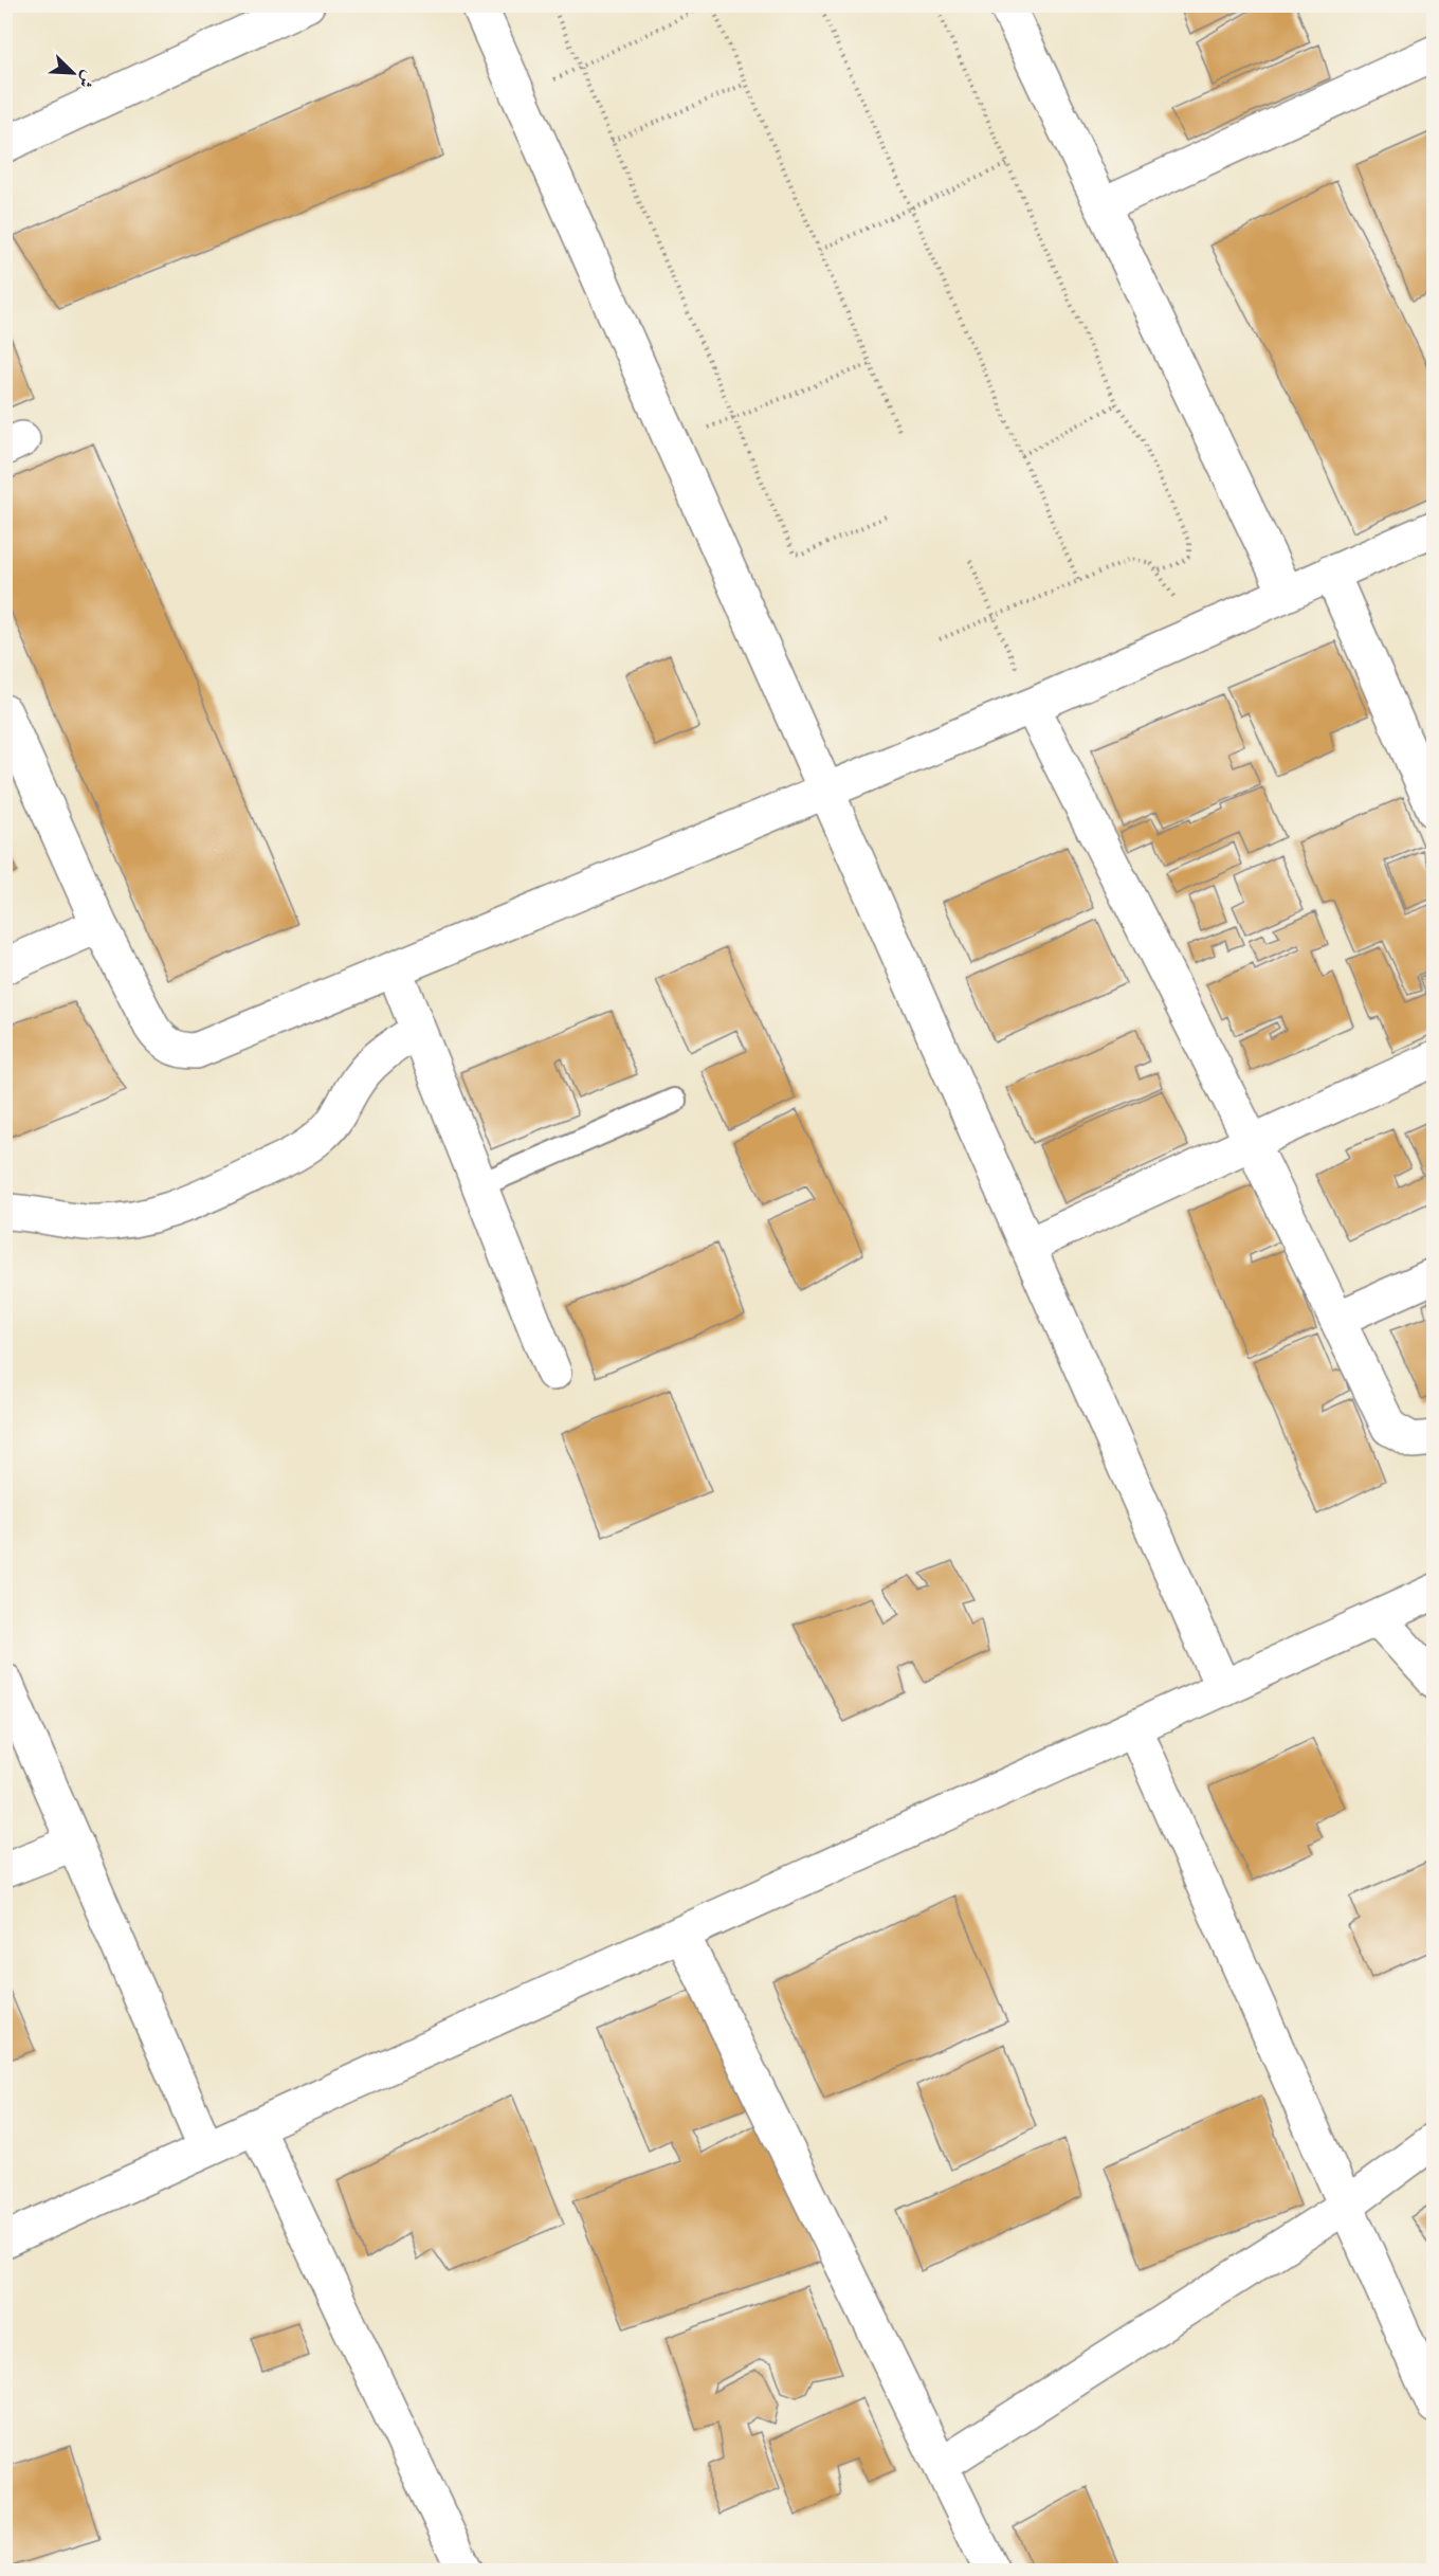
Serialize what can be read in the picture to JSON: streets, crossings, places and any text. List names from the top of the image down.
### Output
{
  "north": "bottom right"
}
